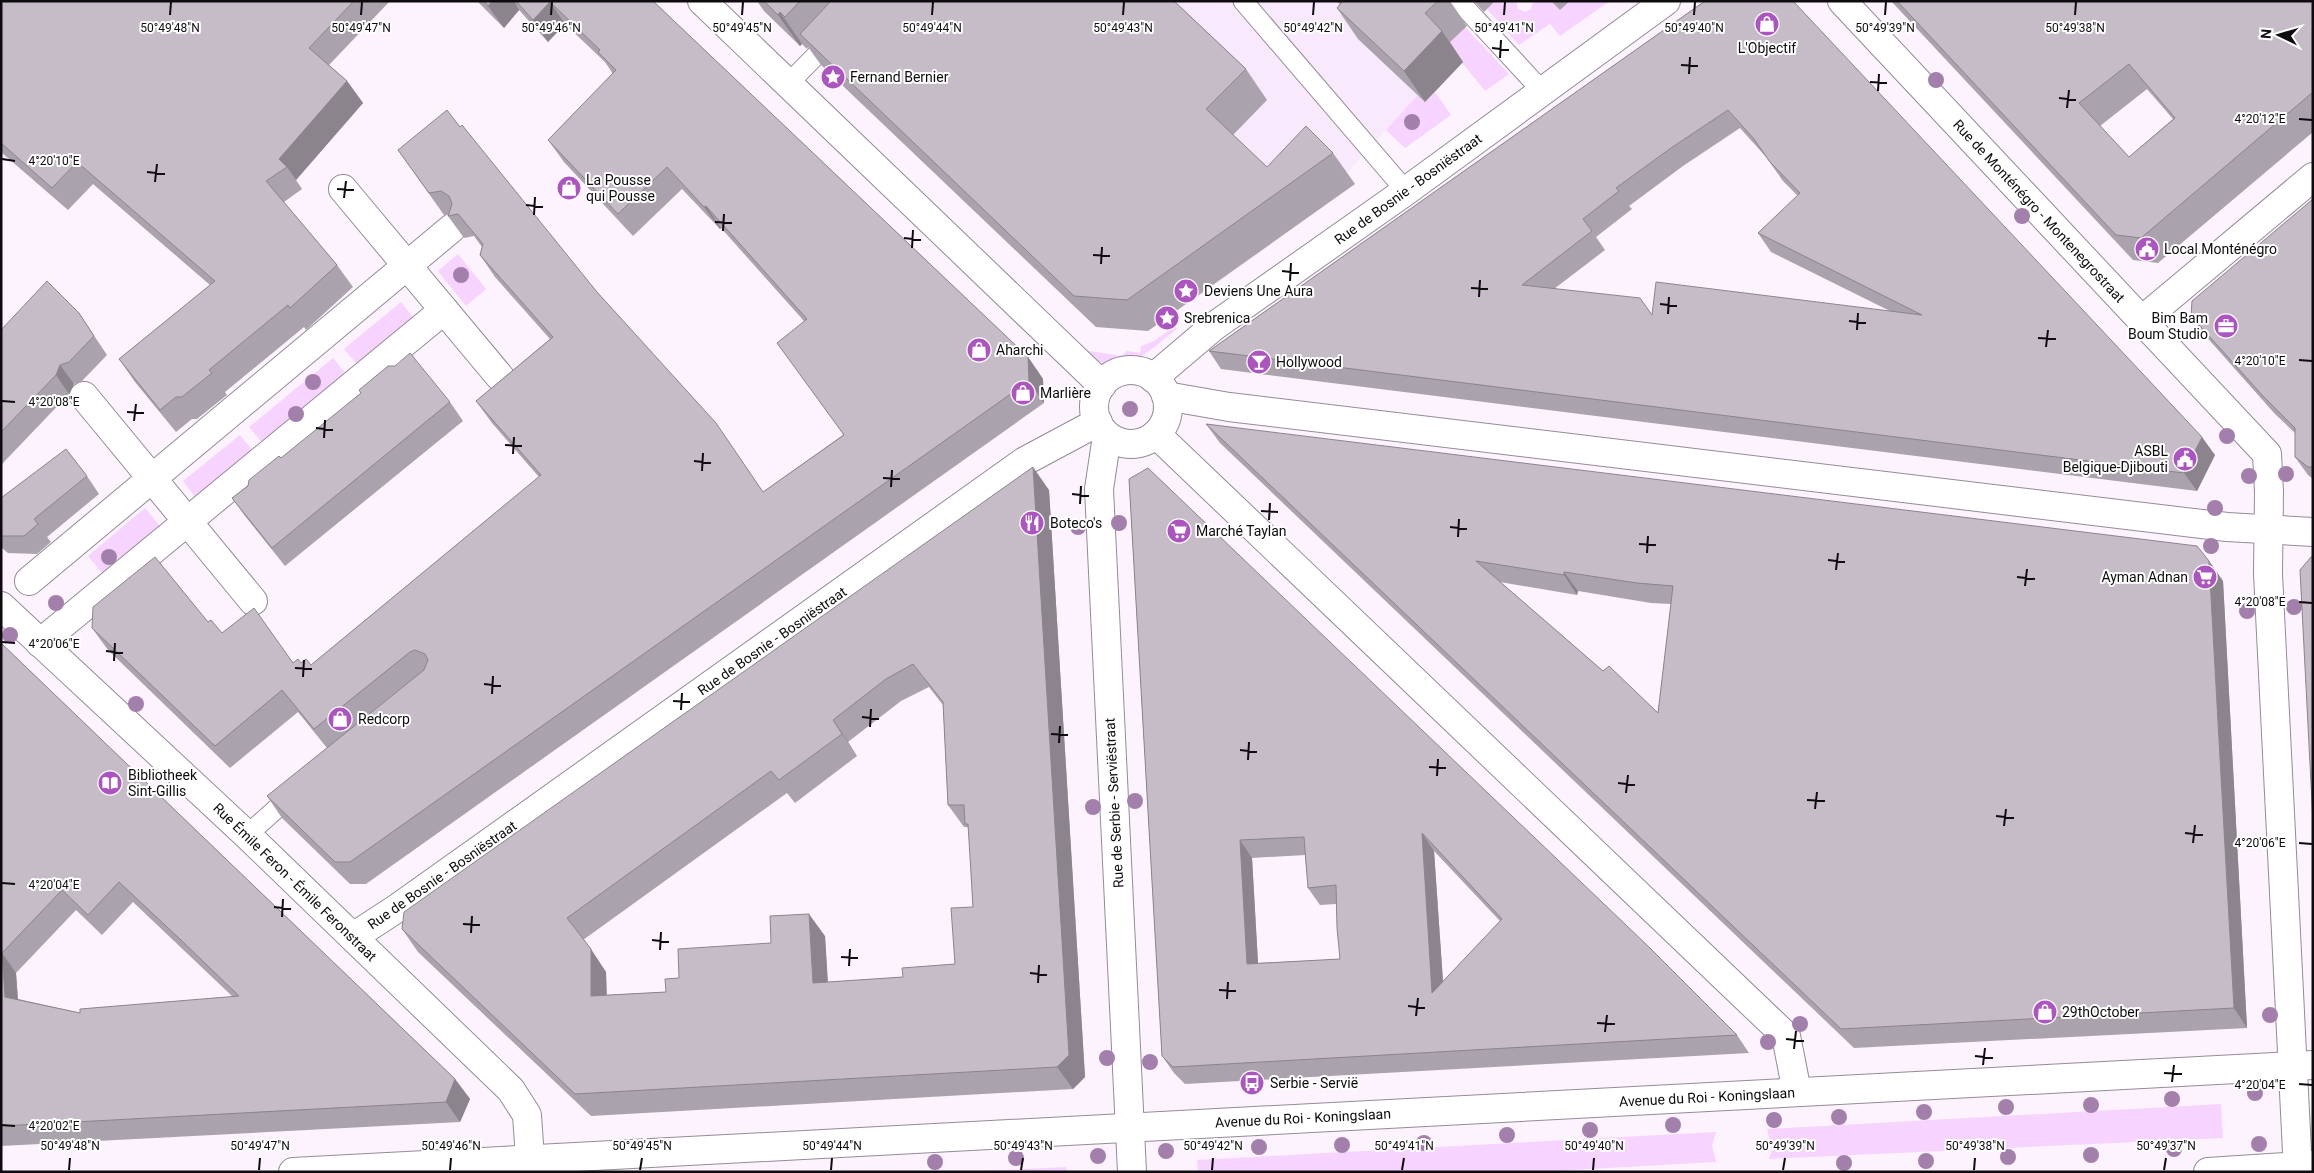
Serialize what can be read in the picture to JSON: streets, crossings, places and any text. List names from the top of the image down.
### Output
{
  "streets": {
    "street": [
      "Rue de Bosnie - Bosniëstraat",
      "Rue de Monténégro - Montenegrostraat",
      "Rue de Serbie - Serviëstraat",
      "Rue Émile Feron - Émile Feronstraat",
      "Avenue du Roi - Koningslaan"
    ]
  },
  "crossings": [
    ["Rue de Bosnie - Bosniëstraat", "Rue de Serbie - Serviëstraat"],
    ["Rue de Bosnie - Bosniëstraat", "Rue Émile Feron - Émile Feronstraat"],
    ["Rue de Monténégro - Montenegrostraat", "Avenue du Roi - Koningslaan"],
    ["Rue de Serbie - Serviëstraat", "Avenue du Roi - Koningslaan"],
    ["Rue Émile Feron - Émile Feronstraat", "Avenue du Roi - Koningslaan"]
  ],
  "places": {
    "shop": [
      "L'Objectif",
      "La Pousse qui Pousse",
      "Aharchi",
      "Marlière",
      "Redcorp",
      "29thOctober"
    ],
    "place": ["Fernand Bernier", "Deviens Une Aura", "Srebrenica"],
    "public building": ["Local Monténégro", "ASBL Belgique-Djibouti"],
    "office": ["Bim Bam Boum Studio"],
    "bar": ["Hollywood"],
    "restaurant": ["Boteco's"],
    "supermarket": ["Marché Taylan", "Ayman Adnan"],
    "library": ["Bibliotheek Sint-Gillis"],
    "bus stop": ["Serbie - Servië"]
  },
  "north": "left",
  "coordinates": [
    "50°49'48\"N",
    "50°49'47\"N",
    "50°49'46\"N",
    "50°49'45\"N",
    "50°49'44\"N",
    "50°49'43\"N",
    "50°49'42\"N",
    "50°49'41\"N",
    "50°49'40\"N",
    "50°49'39\"N",
    "50°49'38\"N",
    "4°20'12\"E",
    "4°20'10\"E",
    "4°20'08\"E",
    "4°20'06\"E",
    "4°20'04\"E",
    "4°20'02\"E",
    "50°49'37\"N"
  ]
}
